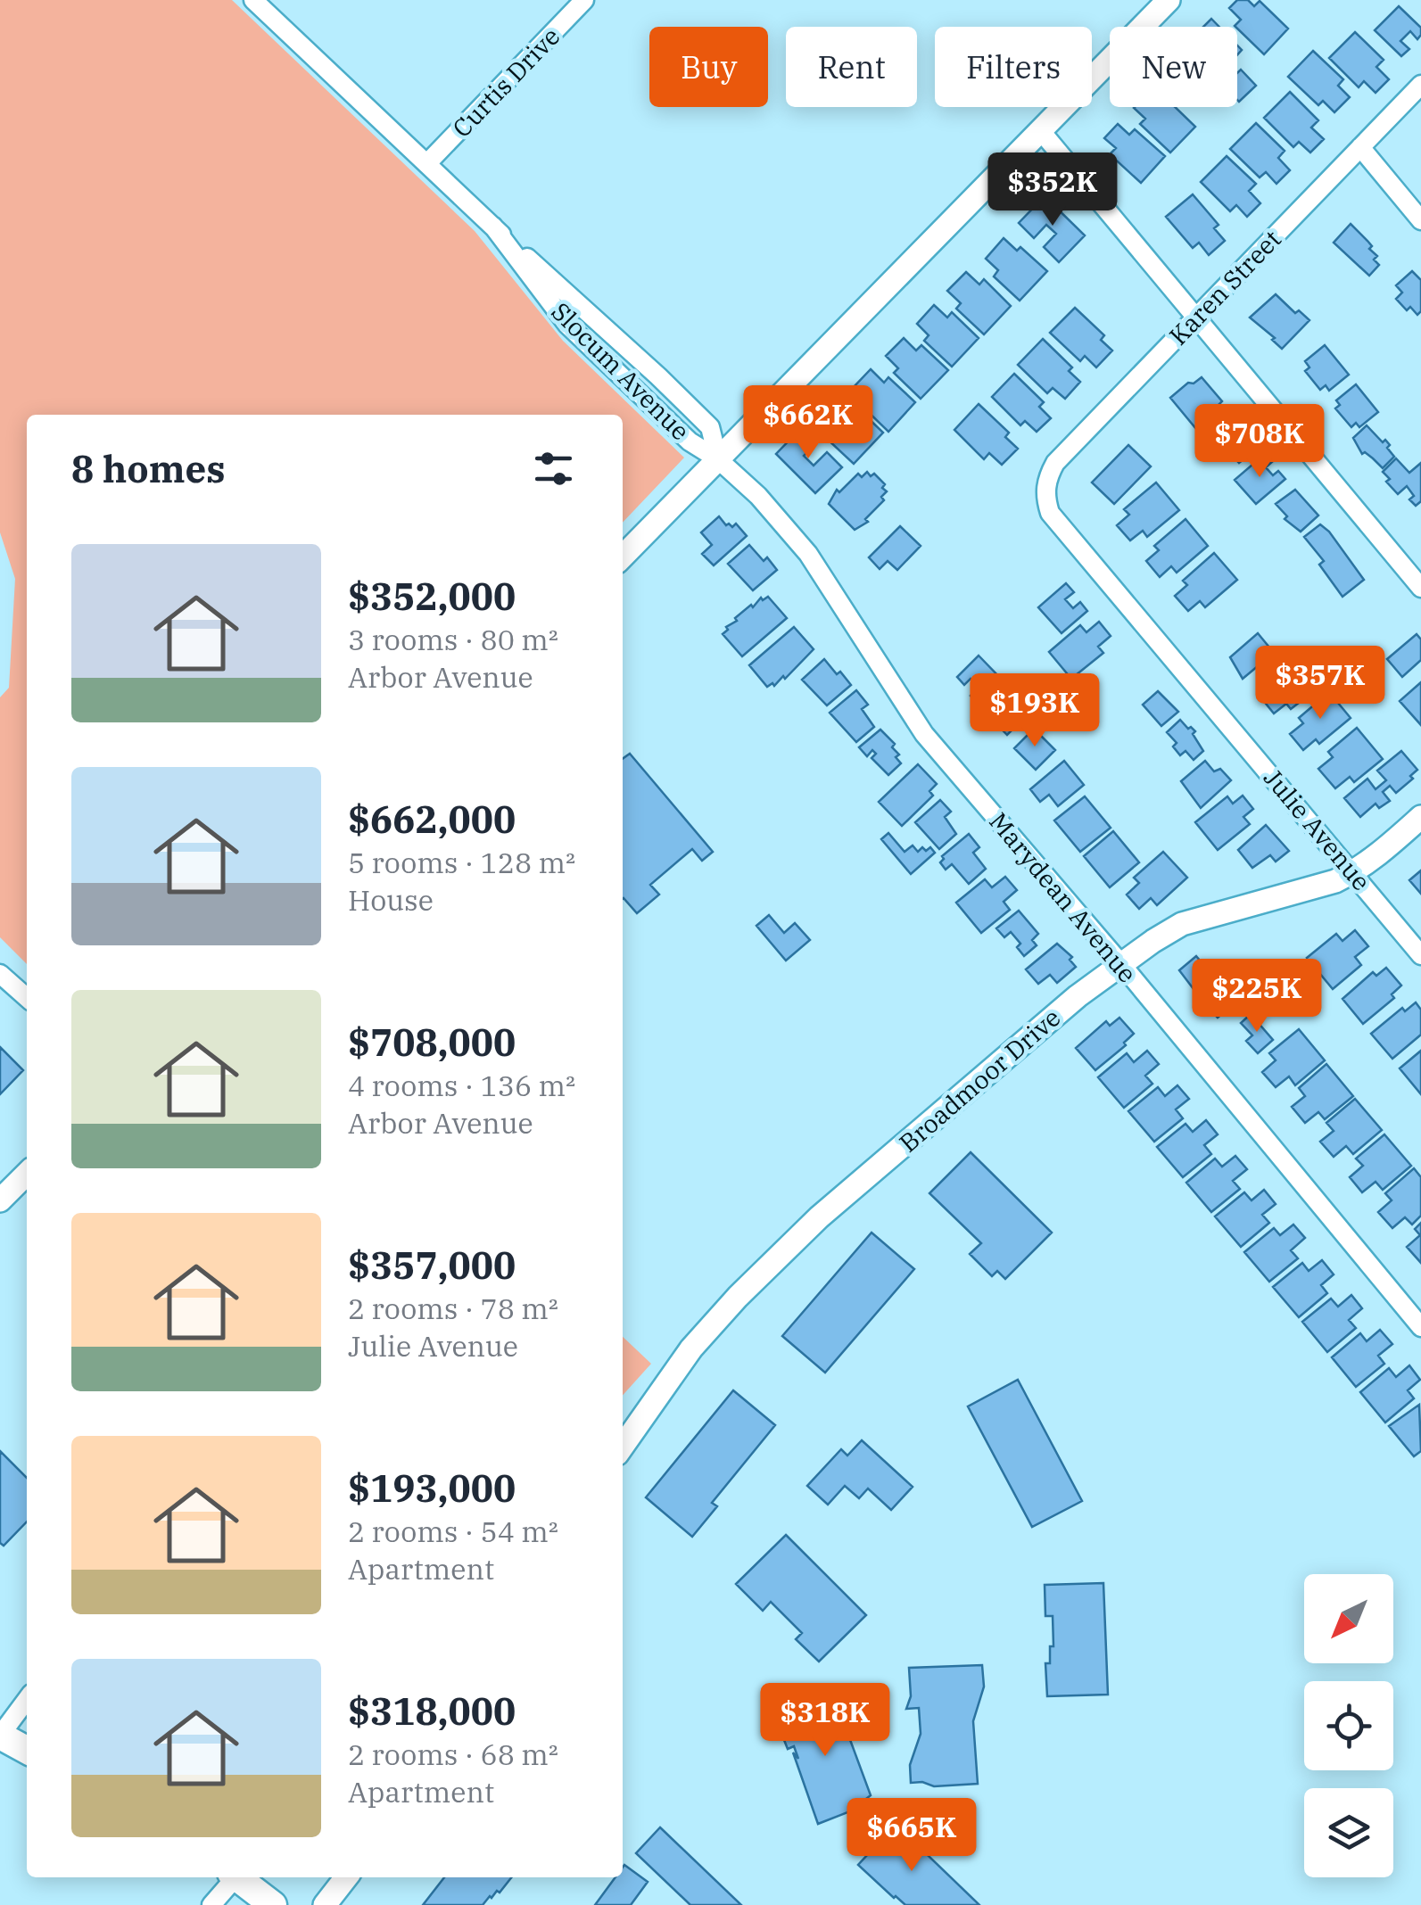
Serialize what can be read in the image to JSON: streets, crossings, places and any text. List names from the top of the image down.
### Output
{
  "streets": {
    "street": [
      "Curtis Drive",
      "Karen Street",
      "Slocum Avenue",
      "Julie Avenue",
      "Marydean Avenue",
      "Broadmoor Drive"
    ]
  },
  "crossings": [
    ["Curtis Drive", "Slocum Avenue"],
    ["Karen Street", "Julie Avenue"],
    ["Slocum Avenue", "Marydean Avenue"],
    ["Julie Avenue", "Broadmoor Drive"],
    ["Marydean Avenue", "Broadmoor Drive"]
  ],
  "north": "bottom left",
  "page": {
    "chip": [
      "Buy",
      "Rent",
      "Filters",
      "New"
    ],
    "price": [
      "$352K",
      "$662K",
      "$708K",
      "$357K",
      "$193K",
      "$225K",
      "$318K",
      "$665K"
    ],
    "heading": "8 homes",
    "list": [
      {
        "name": "$352,000",
        "note": "3 rooms · 80 m² · Arbor Avenue"
      },
      {
        "name": "$662,000",
        "note": "5 rooms · 128 m² · House"
      },
      {
        "name": "$708,000",
        "note": "4 rooms · 136 m² · Arbor Avenue"
      },
      {
        "name": "$357,000",
        "note": "2 rooms · 78 m² · Julie Avenue"
      },
      {
        "name": "$193,000",
        "note": "2 rooms · 54 m² · Apartment"
      },
      {
        "name": "$318,000",
        "note": "2 rooms · 68 m² · Apartment"
      }
    ]
  }
}
